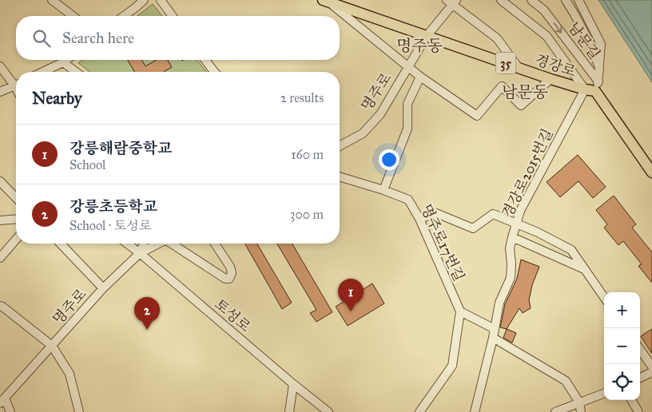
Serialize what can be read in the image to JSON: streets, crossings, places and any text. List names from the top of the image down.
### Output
{
  "streets": {
    "main road": ["35", "경강로"],
    "street": [
      "남문길",
      "명주로",
      "경강로2015번길",
      "명주로17번길",
      "토성로"
    ]
  },
  "crossings": [
    ["남문길", "경강로2015번길"],
    ["경강로", "명주로"],
    ["경강로", "경강로2015번길"],
    ["명주로", "토성로"]
  ],
  "districts": ["명주동", "남문동"],
  "page": {
    "search": "Search here",
    "heading": ["Nearby", "2 results"],
    "list": [
      {
        "mark": "1",
        "name": "강릉해람중학교",
        "note": "School",
        "value": "160 m"
      },
      {
        "mark": "2",
        "name": "강릉초등학교",
        "note": "School · 토성로",
        "value": "300 m"
      }
    ],
    "pins": ["1", "2"],
    "map_buttons": ["+", "−"]
  }
}
